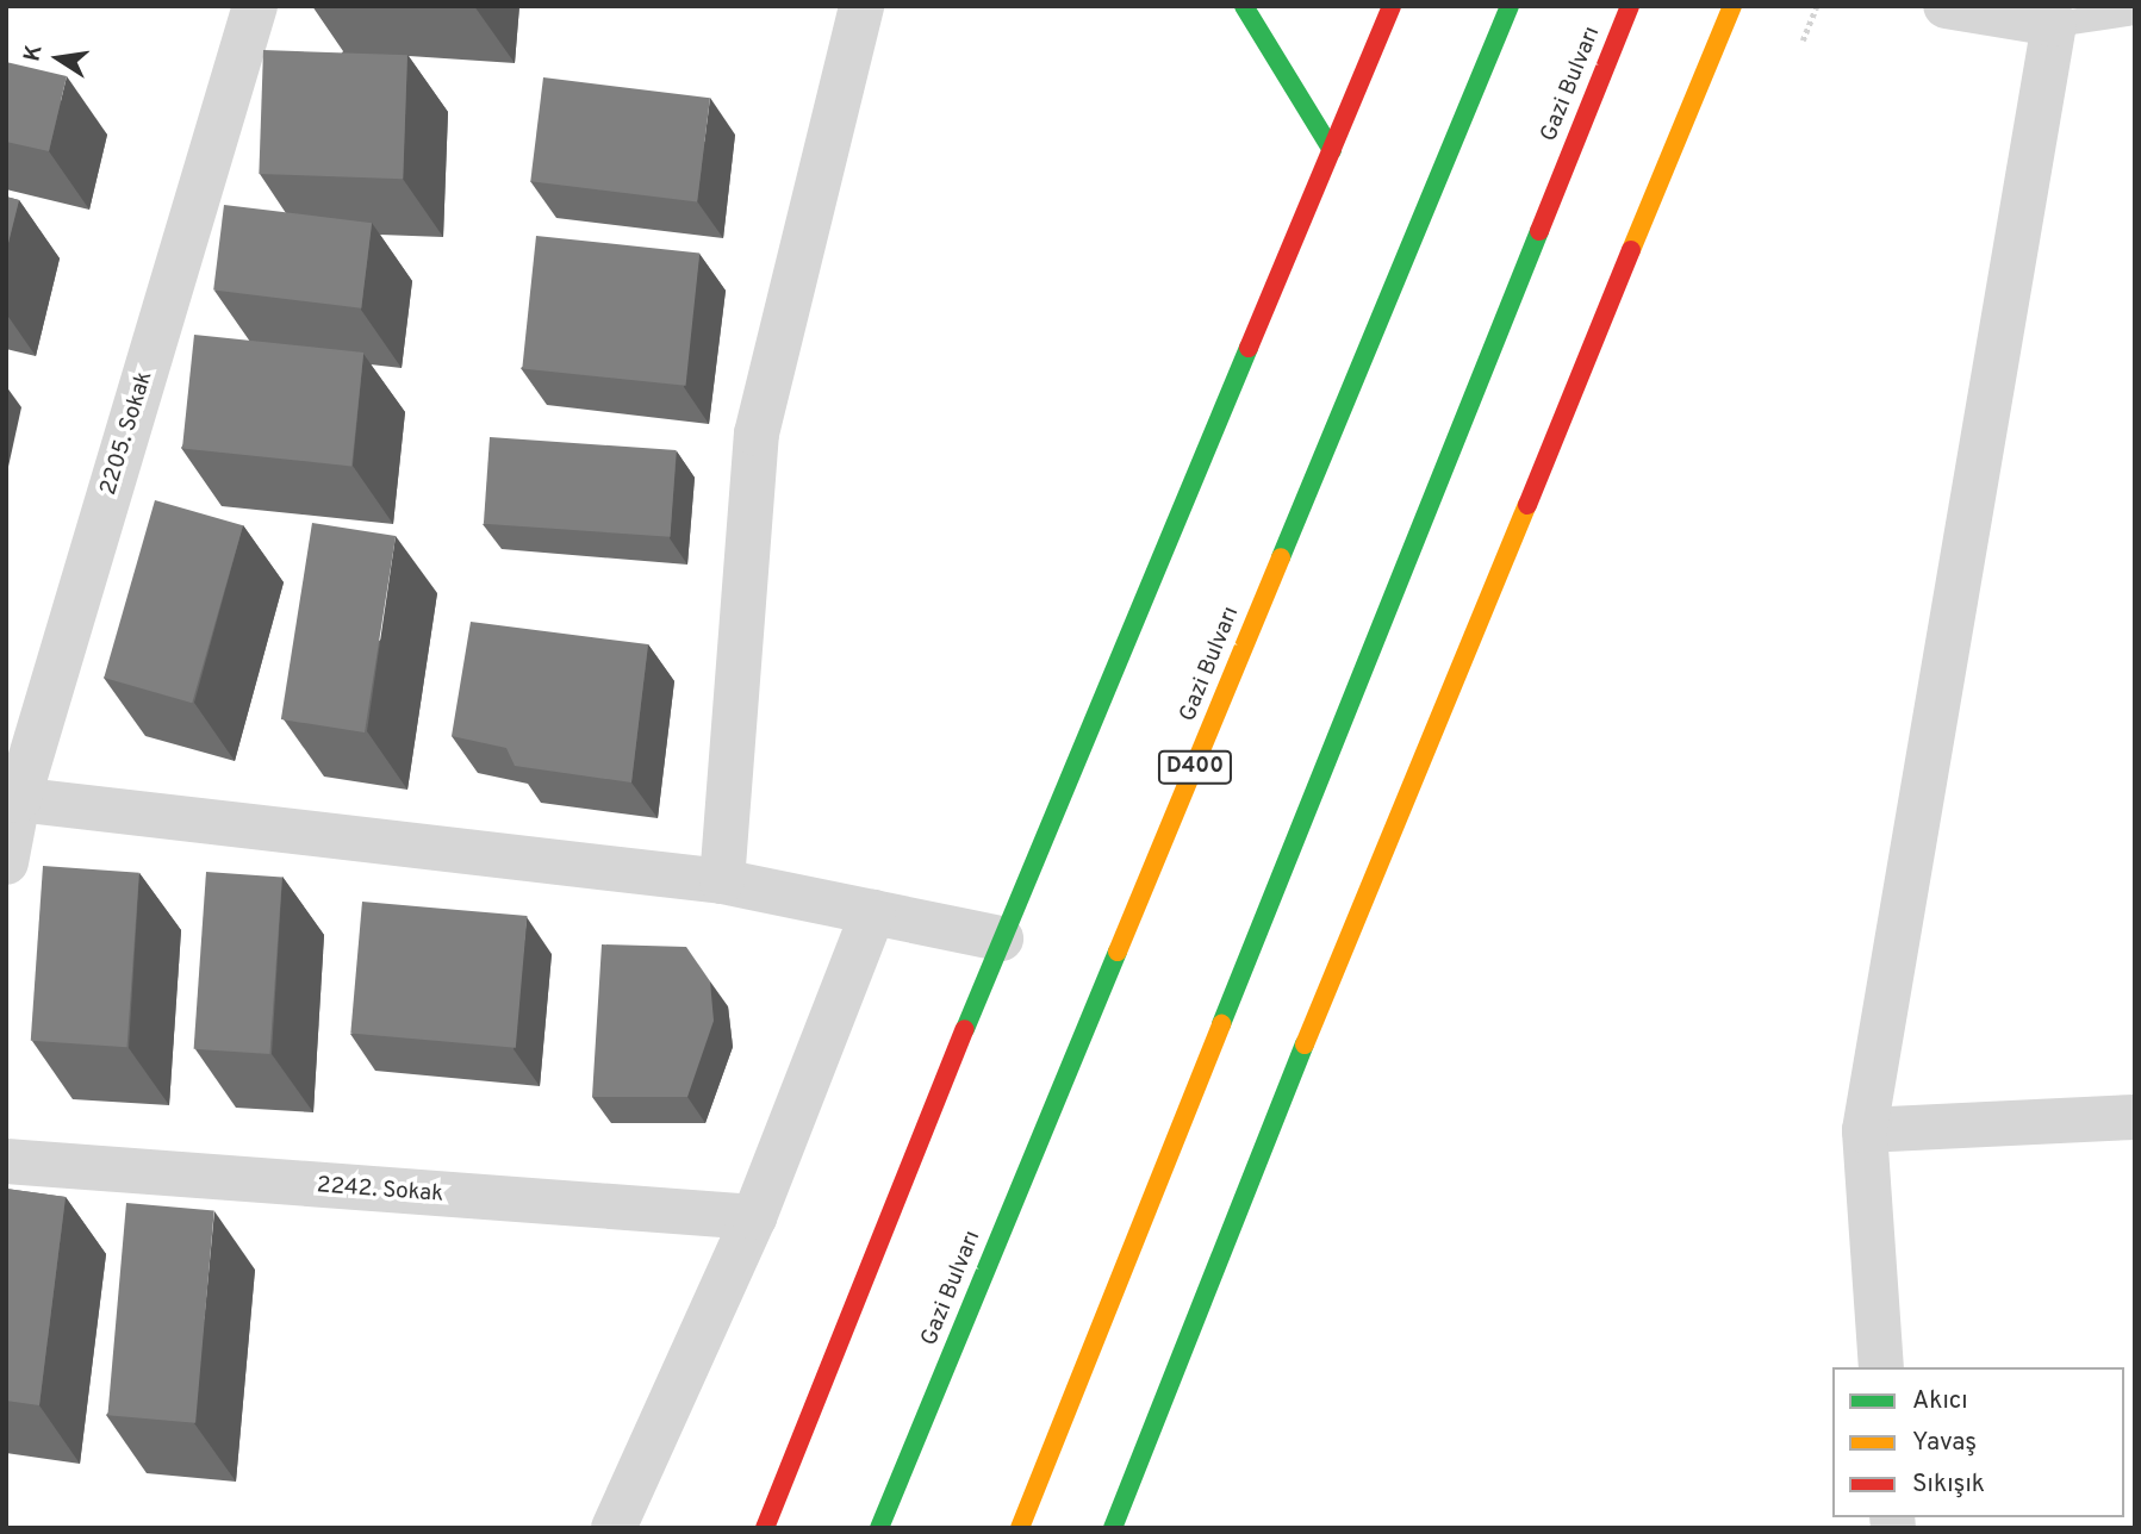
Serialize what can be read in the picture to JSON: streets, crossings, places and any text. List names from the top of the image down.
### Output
{
  "streets": {
    "main road": ["Gazi Bulvarı", "D400"],
    "street": ["2205. Sokak", "2242. Sokak"]
  },
  "legend": ["Akıcı", "Yavaş", "Sıkışık"],
  "north": "left"
}
